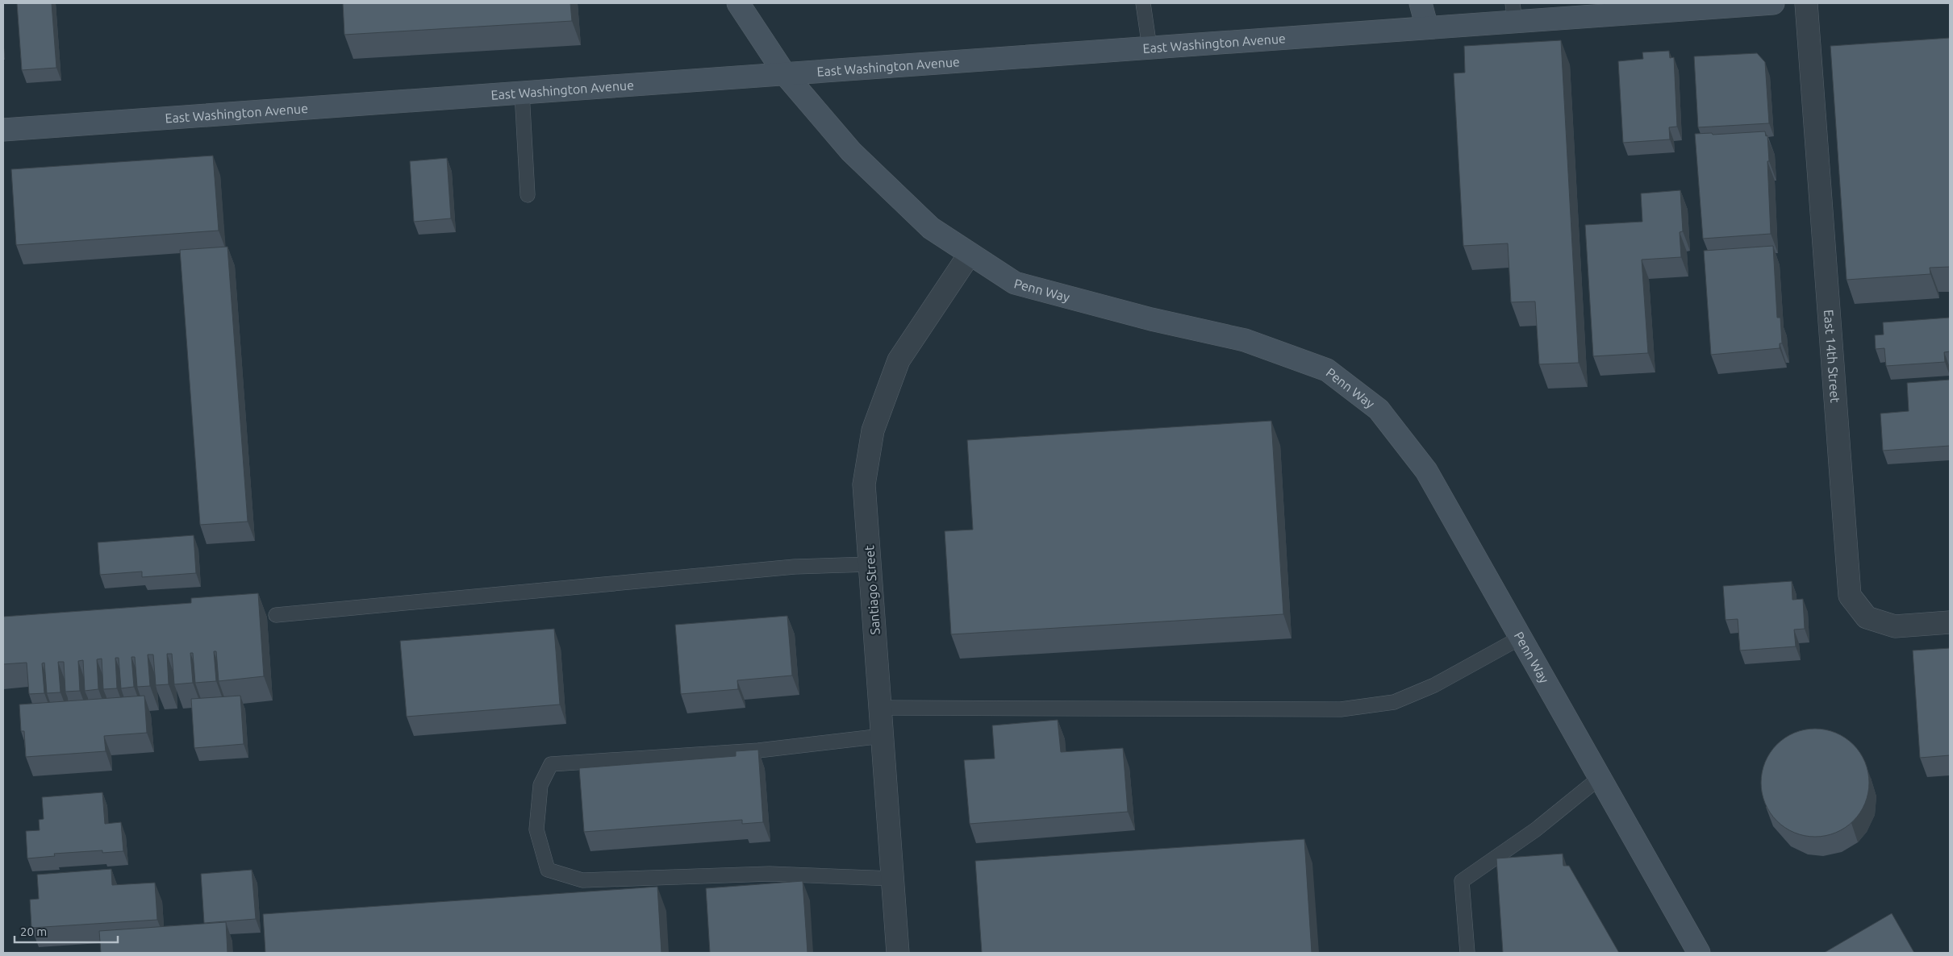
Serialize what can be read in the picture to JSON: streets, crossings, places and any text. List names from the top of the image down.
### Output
{
  "streets": {
    "street": [
      "East Washington Avenue",
      "Penn Way",
      "East 14th Street",
      "Santiago Street"
    ]
  },
  "crossings": [
    ["East Washington Avenue", "Penn Way"],
    ["Penn Way", "Santiago Street"]
  ],
  "scale_bar": "20 m"
}
